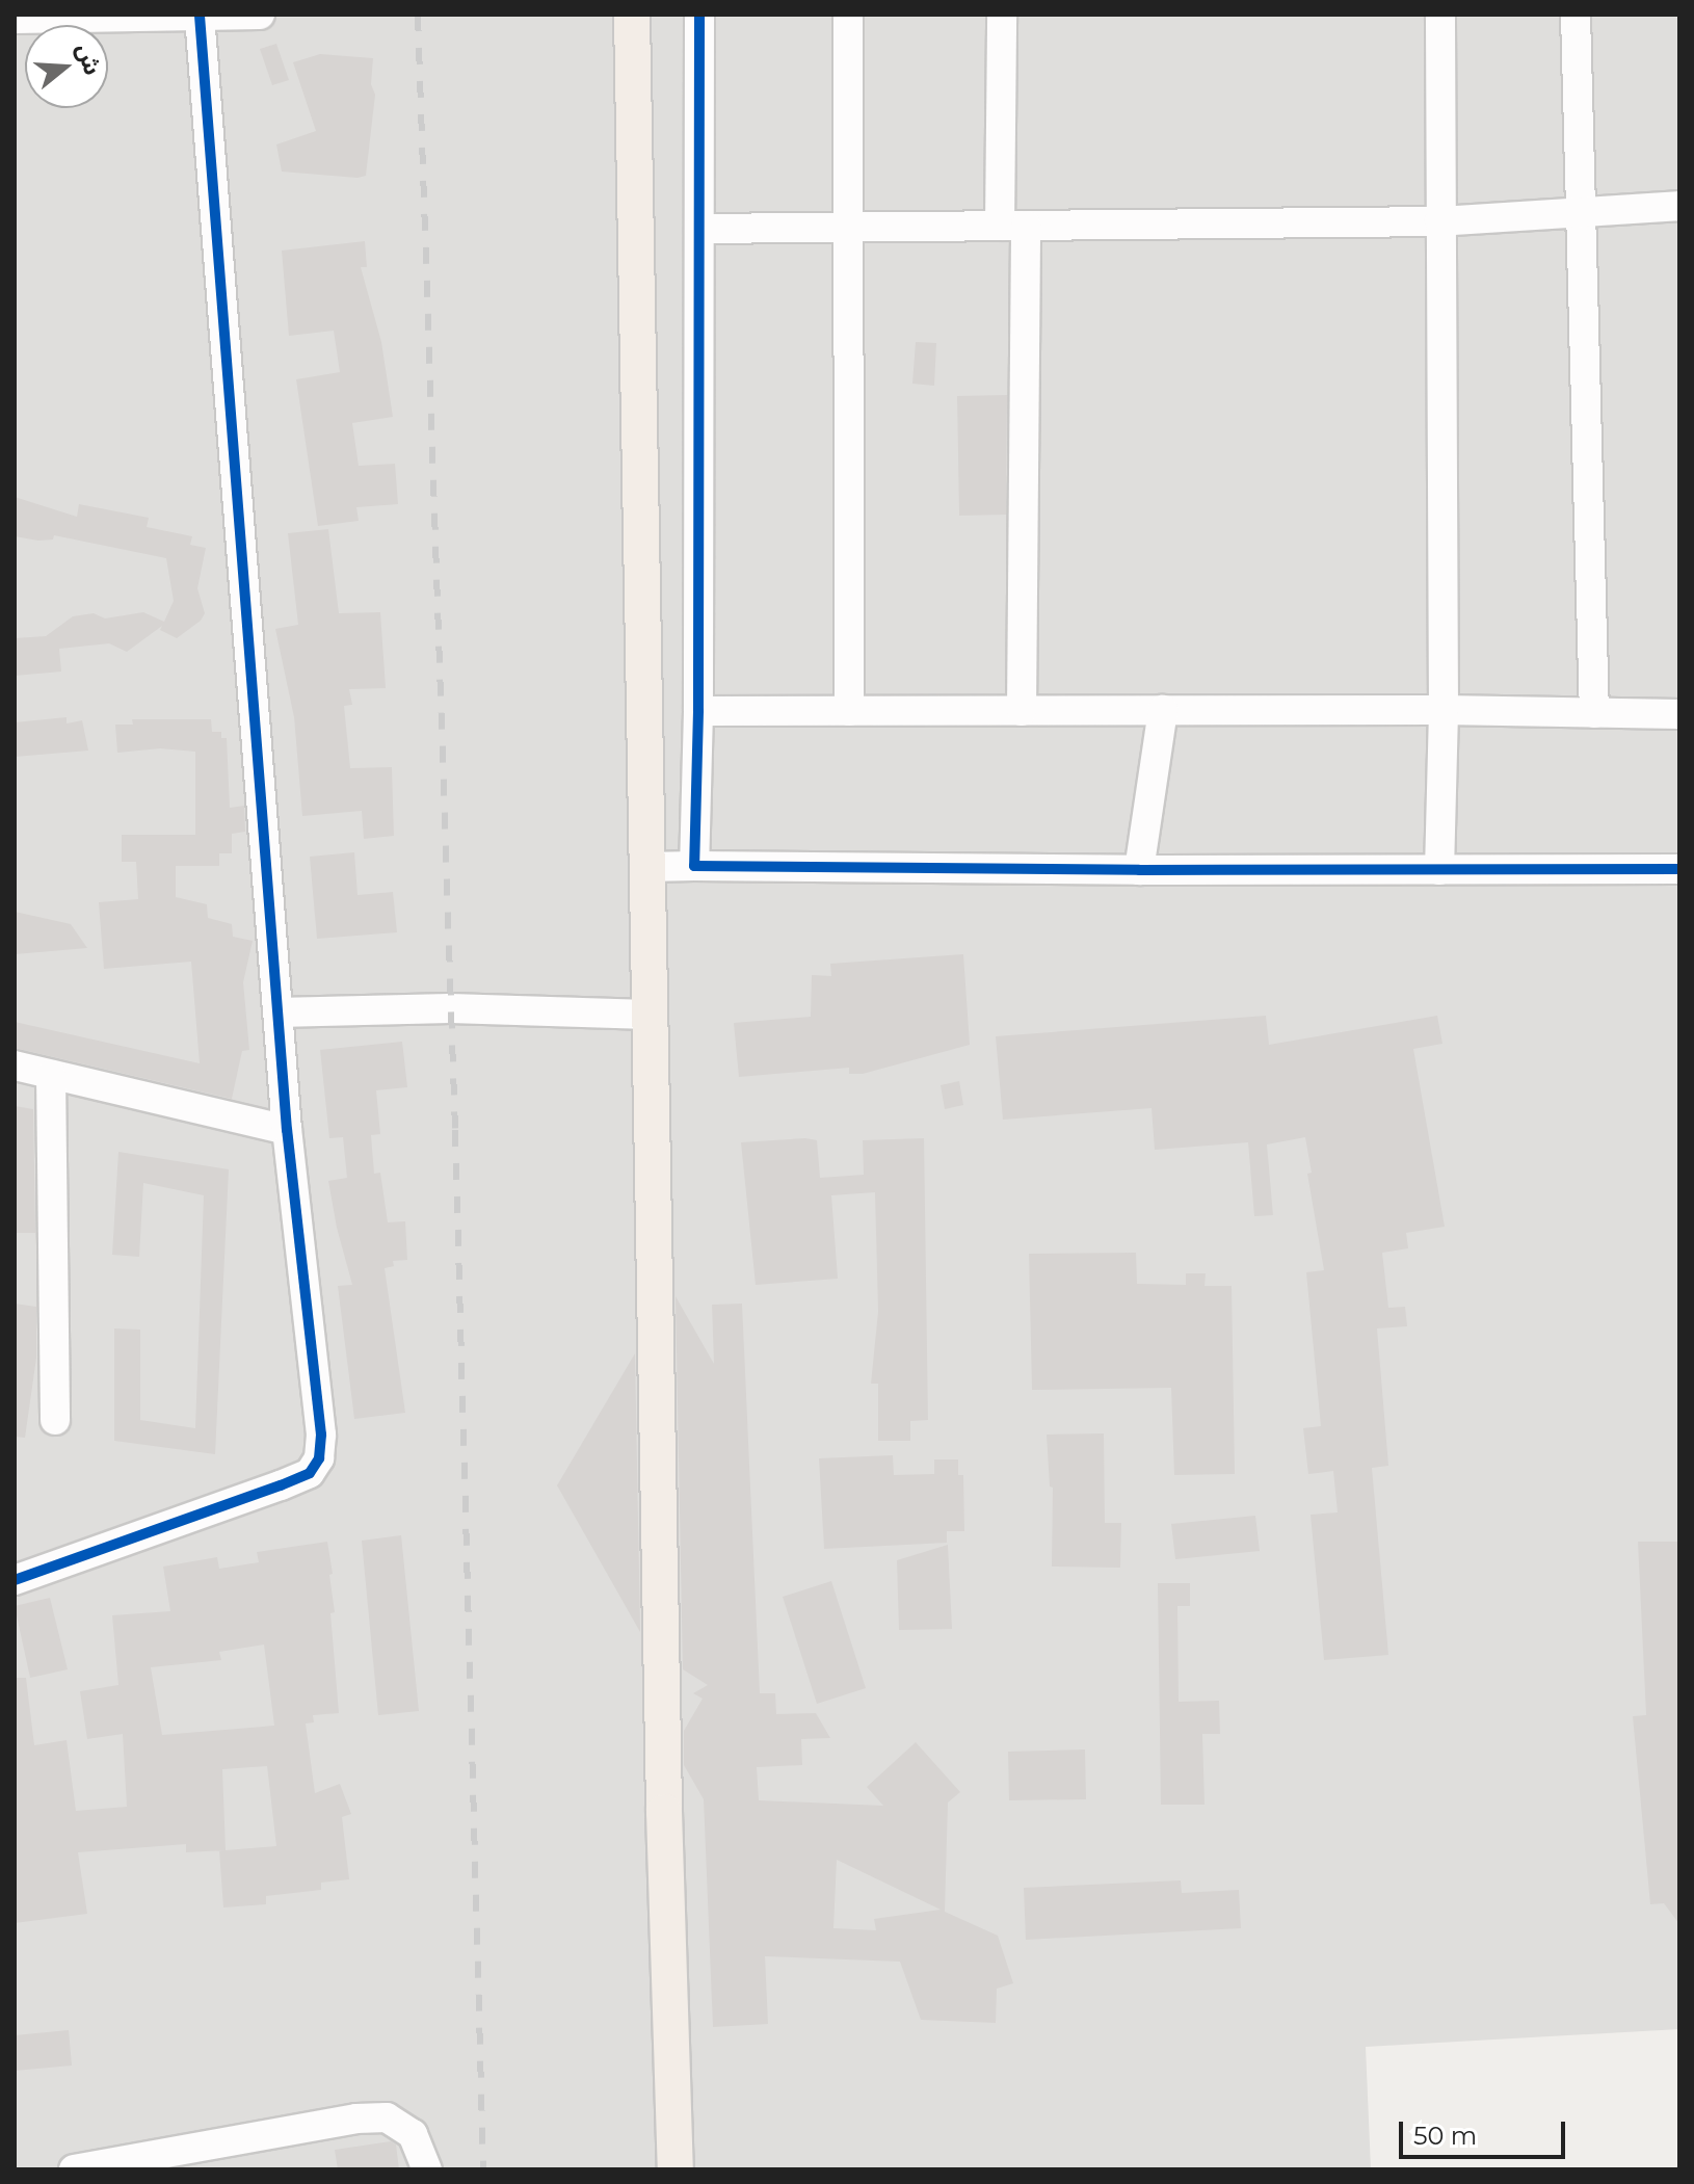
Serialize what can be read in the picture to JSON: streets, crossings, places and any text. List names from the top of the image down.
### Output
{
  "scale_bar": "50 m",
  "north": "right"
}
